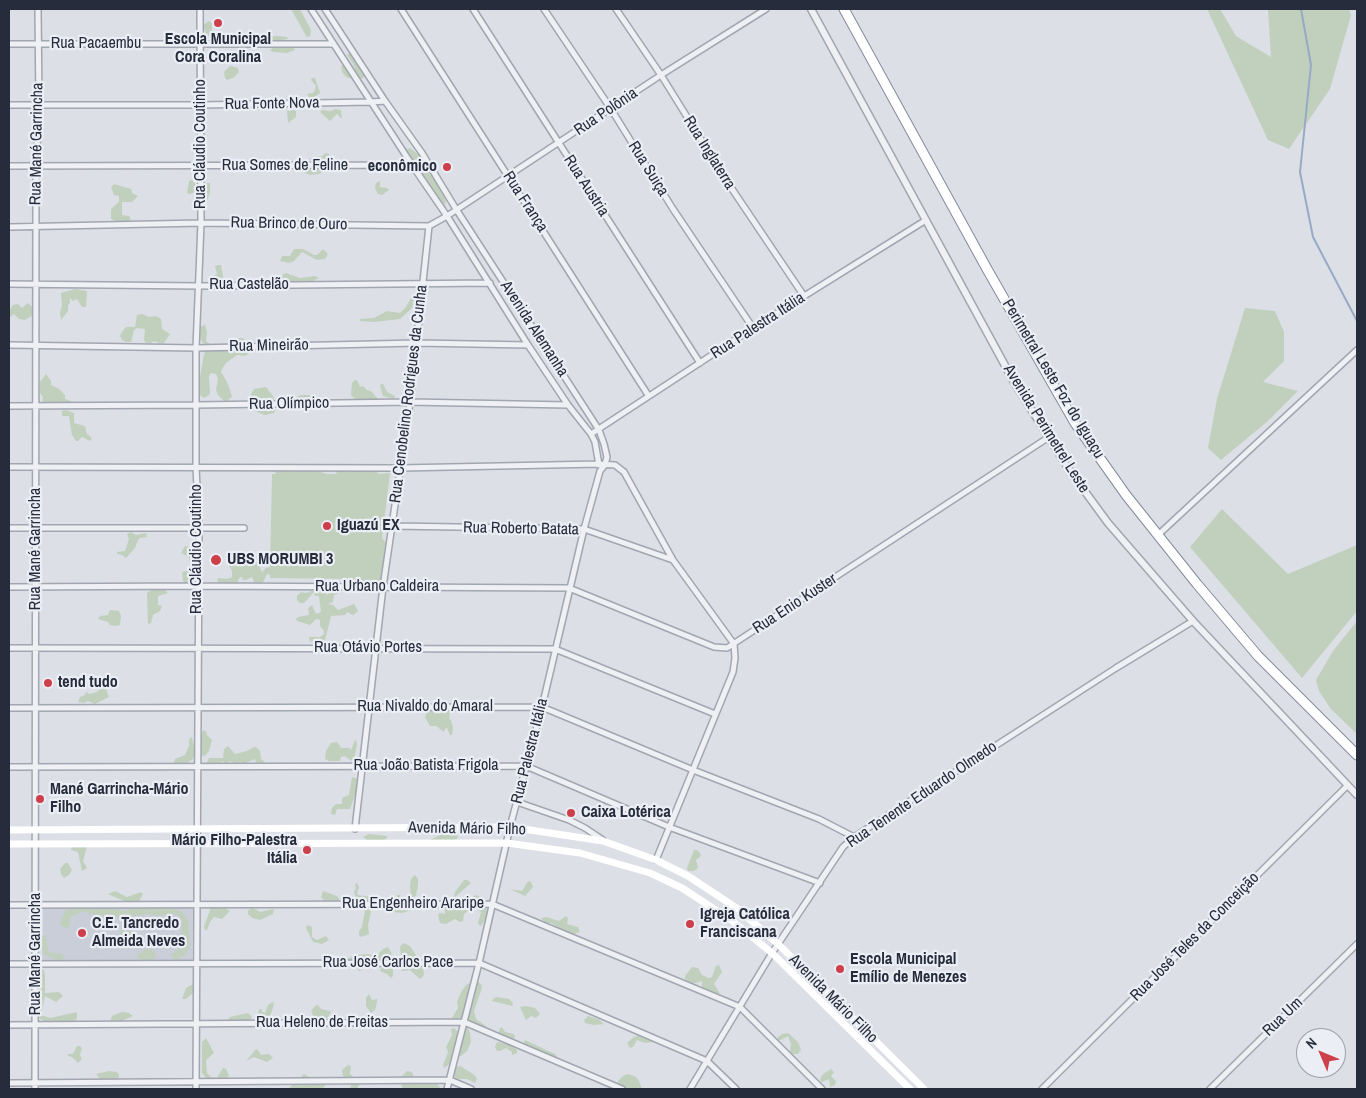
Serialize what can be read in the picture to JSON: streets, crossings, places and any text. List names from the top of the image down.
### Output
{
  "streets": {
    "highway": ["Perimetral Leste Foz do Iguaçu"],
    "main road": ["Avenida Mário Filho"],
    "street": [
      "Rua Pacaembu",
      "Rua Fonte Nova",
      "Rua Polônia",
      "Rua Mané Garrincha",
      "Rua Cláudio Coutinho",
      "Rua Inglaterra",
      "Rua Somes de Feline",
      "Rua Suiça",
      "Rua Austria",
      "Rua França",
      "Rua Brinco de Ouro",
      "Rua Castelão",
      "Rua Palestra Itália",
      "Avenida Alemanha",
      "Rua Mineirão",
      "Rua Cenobelino Rodrigues da Cunha",
      "Rua Olímpico",
      "Avenida Perimetrel Leste",
      "Rua Roberto Batata",
      "Rua Urbano Caldeira",
      "Rua Enio Kuster",
      "Rua Otávio Portes",
      "Rua Nivaldo do Amaral",
      "Rua João Batista Frigola",
      "Rua Tenente Eduardo Olmedo",
      "Rua Engenheiro Araripe",
      "Rua José Teles da Conceição",
      "Rua José Carlos Pace",
      "Rua Um",
      "Rua Heleno de Freitas"
    ]
  },
  "crossings": [
    ["Rua Pacaembu", "Rua Mané Garrincha"],
    ["Rua Pacaembu", "Rua Cláudio Coutinho"],
    ["Rua Pacaembu", "Avenida Alemanha"],
    ["Rua Fonte Nova", "Rua Mané Garrincha"],
    ["Rua Fonte Nova", "Rua Cláudio Coutinho"],
    ["Rua Fonte Nova", "Avenida Alemanha"],
    ["Rua Polônia", "Rua Inglaterra"],
    ["Rua Polônia", "Rua Suiça"],
    ["Rua Polônia", "Rua Austria"],
    ["Rua Polônia", "Rua França"],
    ["Rua Polônia", "Rua Brinco de Ouro"],
    ["Rua Polônia", "Avenida Alemanha"],
    ["Rua Mané Garrincha", "Rua Somes de Feline"],
    ["Rua Mané Garrincha", "Rua Brinco de Ouro"],
    ["Rua Mané Garrincha", "Rua Castelão"],
    ["Rua Mané Garrincha", "Rua Mineirão"],
    ["Rua Mané Garrincha", "Rua Olímpico"],
    ["Rua Mané Garrincha", "Rua Urbano Caldeira"],
    ["Rua Mané Garrincha", "Rua Otávio Portes"],
    ["Rua Mané Garrincha", "Rua Nivaldo do Amaral"],
    ["Rua Mané Garrincha", "Rua João Batista Frigola"],
    ["Rua Mané Garrincha", "Avenida Mário Filho"],
    ["Rua Mané Garrincha", "Rua Engenheiro Araripe"],
    ["Rua Mané Garrincha", "Rua José Carlos Pace"],
    ["Rua Mané Garrincha", "Rua Heleno de Freitas"],
    ["Rua Cláudio Coutinho", "Rua Somes de Feline"],
    ["Rua Cláudio Coutinho", "Rua Brinco de Ouro"],
    ["Rua Cláudio Coutinho", "Rua Castelão"],
    ["Rua Cláudio Coutinho", "Rua Mineirão"],
    ["Rua Cláudio Coutinho", "Rua Olímpico"],
    ["Rua Cláudio Coutinho", "Rua Urbano Caldeira"],
    ["Rua Cláudio Coutinho", "Rua Otávio Portes"],
    ["Rua Cláudio Coutinho", "Rua Nivaldo do Amaral"],
    ["Rua Cláudio Coutinho", "Rua João Batista Frigola"],
    ["Rua Cláudio Coutinho", "Avenida Mário Filho"],
    ["Rua Cláudio Coutinho", "Rua Engenheiro Araripe"],
    ["Rua Cláudio Coutinho", "Rua José Carlos Pace"],
    ["Rua Cláudio Coutinho", "Rua Heleno de Freitas"],
    ["Rua Inglaterra", "Rua Palestra Itália"],
    ["Rua Somes de Feline", "Avenida Alemanha"],
    ["Rua Suiça", "Rua Palestra Itália"],
    ["Rua Austria", "Rua Palestra Itália"],
    ["Rua França", "Rua Palestra Itália"],
    ["Rua Brinco de Ouro", "Avenida Alemanha"],
    ["Rua Brinco de Ouro", "Rua Cenobelino Rodrigues da Cunha"],
    ["Rua Castelão", "Avenida Alemanha"],
    ["Rua Castelão", "Rua Cenobelino Rodrigues da Cunha"],
    ["Rua Palestra Itália", "Avenida Alemanha"],
    ["Rua Palestra Itália", "Avenida Perimetrel Leste"],
    ["Rua Palestra Itália", "Rua Roberto Batata"],
    ["Rua Palestra Itália", "Rua Urbano Caldeira"],
    ["Rua Palestra Itália", "Rua Otávio Portes"],
    ["Rua Palestra Itália", "Rua Nivaldo do Amaral"],
    ["Rua Palestra Itália", "Rua João Batista Frigola"],
    ["Rua Palestra Itália", "Avenida Mário Filho"],
    ["Rua Palestra Itália", "Rua Engenheiro Araripe"],
    ["Rua Palestra Itália", "Rua José Carlos Pace"],
    ["Rua Palestra Itália", "Rua Heleno de Freitas"],
    ["Avenida Alemanha", "Rua Mineirão"],
    ["Avenida Alemanha", "Rua Olímpico"],
    ["Rua Mineirão", "Rua Cenobelino Rodrigues da Cunha"],
    ["Rua Cenobelino Rodrigues da Cunha", "Rua Olímpico"],
    ["Rua Cenobelino Rodrigues da Cunha", "Rua Roberto Batata"],
    ["Rua Cenobelino Rodrigues da Cunha", "Rua Urbano Caldeira"],
    ["Rua Cenobelino Rodrigues da Cunha", "Rua Otávio Portes"],
    ["Rua Cenobelino Rodrigues da Cunha", "Rua Nivaldo do Amaral"],
    ["Rua Cenobelino Rodrigues da Cunha", "Rua João Batista Frigola"],
    ["Rua Cenobelino Rodrigues da Cunha", "Avenida Mário Filho"],
    ["Avenida Perimetrel Leste", "Rua Enio Kuster"],
    ["Avenida Perimetrel Leste", "Rua Tenente Eduardo Olmedo"],
    ["Avenida Perimetrel Leste", "Rua José Teles da Conceição"],
    ["Rua Urbano Caldeira", "Rua Enio Kuster"],
    ["Rua Nivaldo do Amaral", "Rua Tenente Eduardo Olmedo"],
    ["Rua João Batista Frigola", "Rua Tenente Eduardo Olmedo"],
    ["Rua Tenente Eduardo Olmedo", "Avenida Mário Filho"],
    ["Rua Tenente Eduardo Olmedo", "Rua Engenheiro Araripe"],
    ["Rua Tenente Eduardo Olmedo", "Rua José Carlos Pace"]
  ],
  "places": [
    "Escola Municipal Cora Coralina",
    "econômico",
    "Iguazú EX",
    "UBS MORUMBI 3",
    "tend tudo",
    "Mané Garrincha-Mário Filho",
    "Caixa Lotérica",
    "Mário Filho-Palestra Itália",
    "Igreja Católica Franciscana",
    "C.E. Tancredo Almeida Neves",
    "Escola Municipal Emílio de Menezes"
  ],
  "north": "top left"
}
